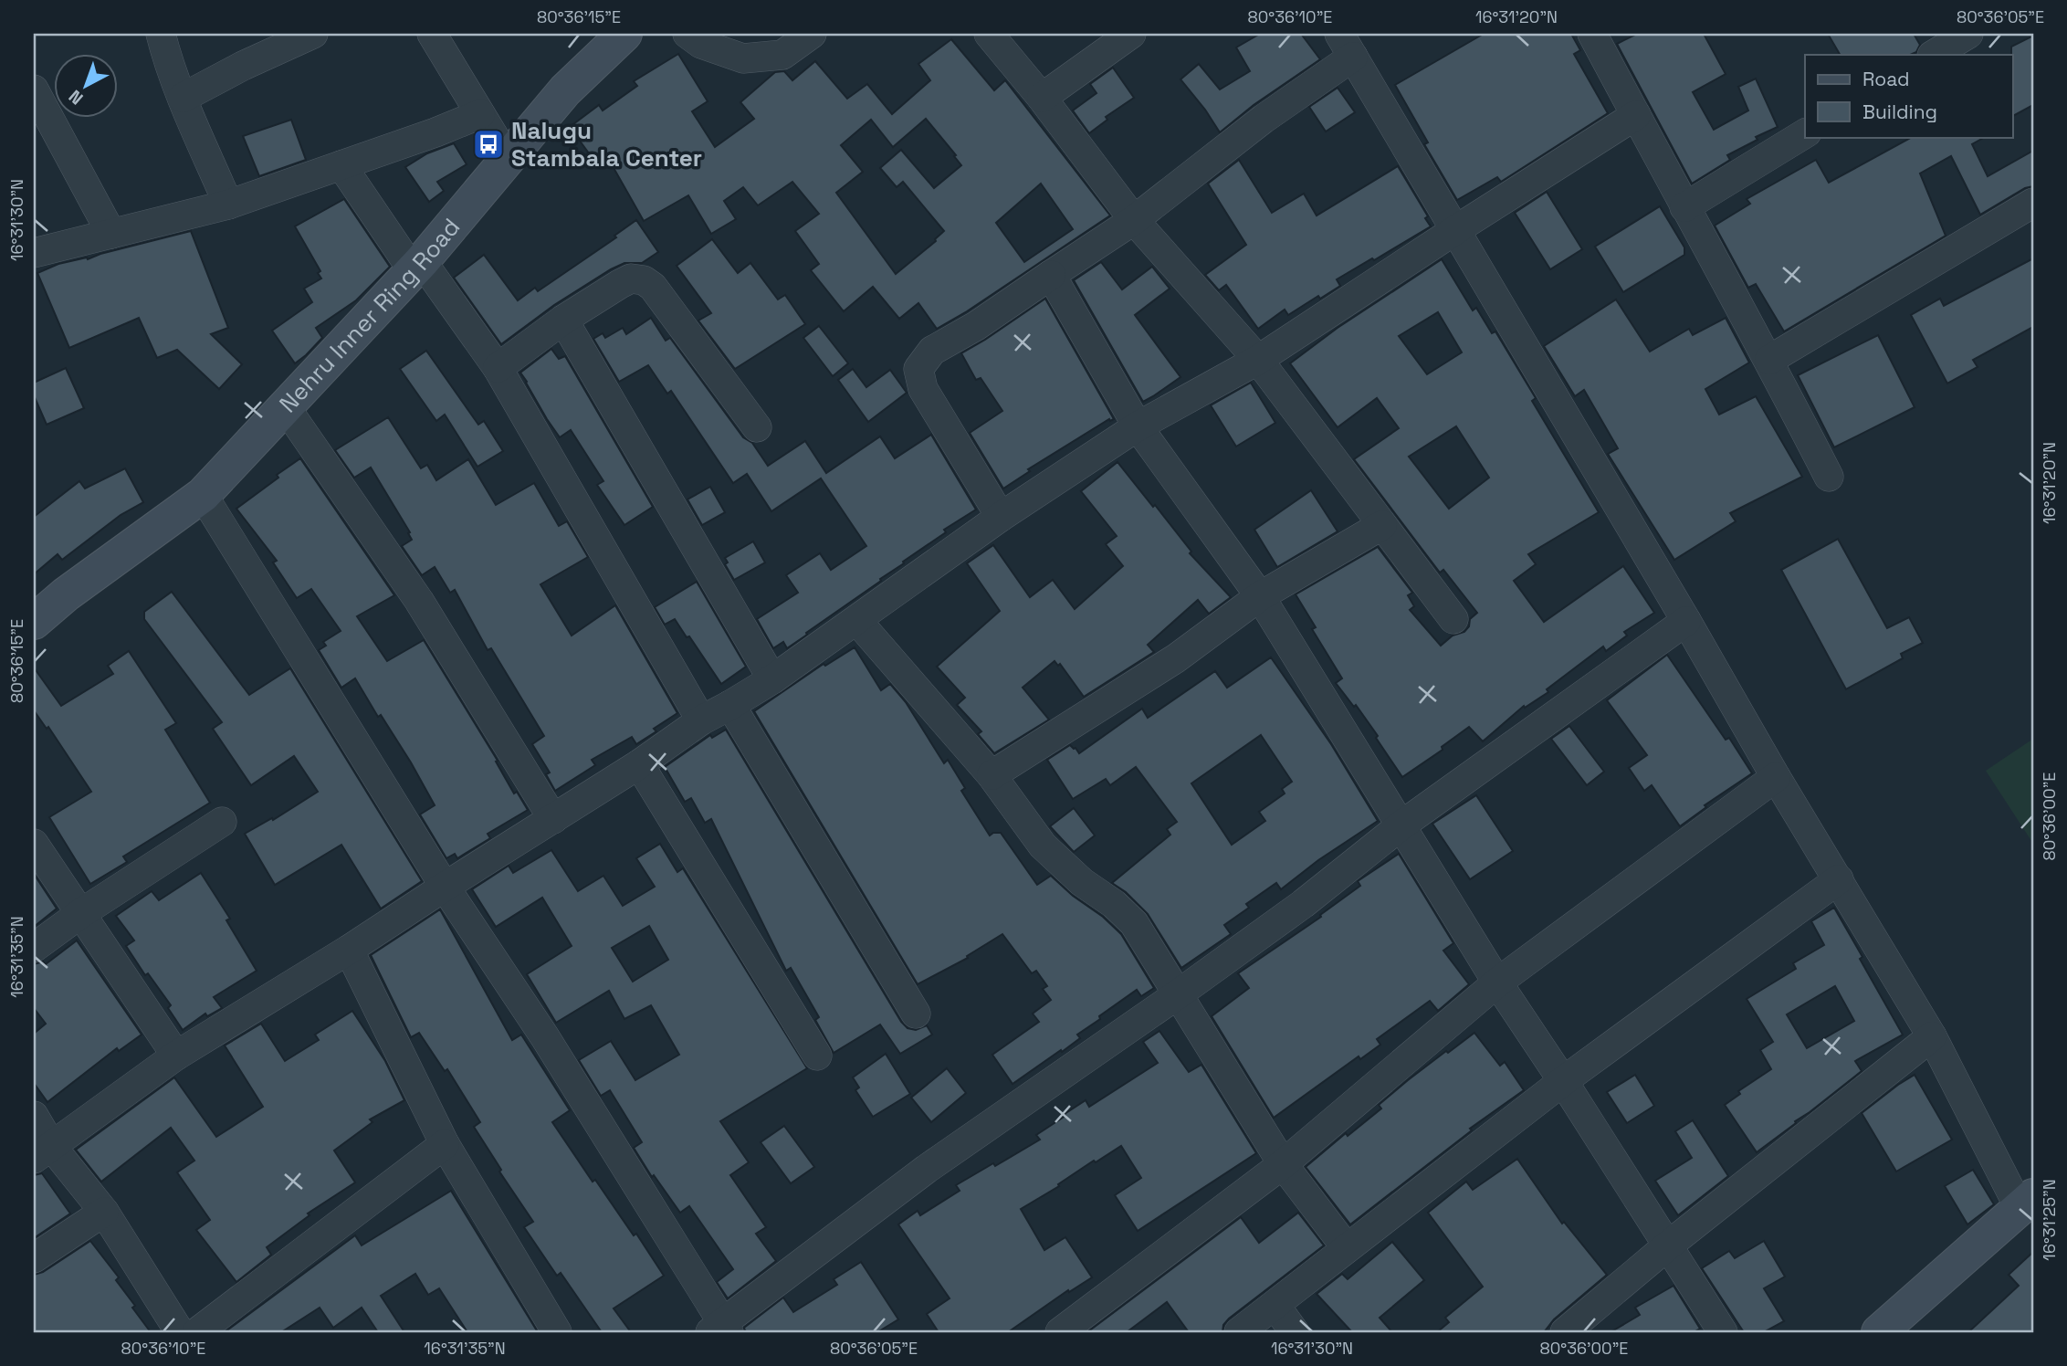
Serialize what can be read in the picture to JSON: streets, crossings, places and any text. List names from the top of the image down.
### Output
{
  "streets": {
    "street": ["Nehru Inner Ring Road"]
  },
  "places": {
    "bus stop": ["Nalugu Stambala Center"]
  },
  "legend": ["Road", "Building"],
  "north": "bottom left",
  "coordinates": [
    "80°36'15\"E",
    "80°36'10\"E",
    "16°31'20\"N",
    "80°36'05\"E",
    "16°31'30\"N",
    "80°36'00\"E",
    "16°31'35\"N",
    "16°31'25\"N"
  ]
}
